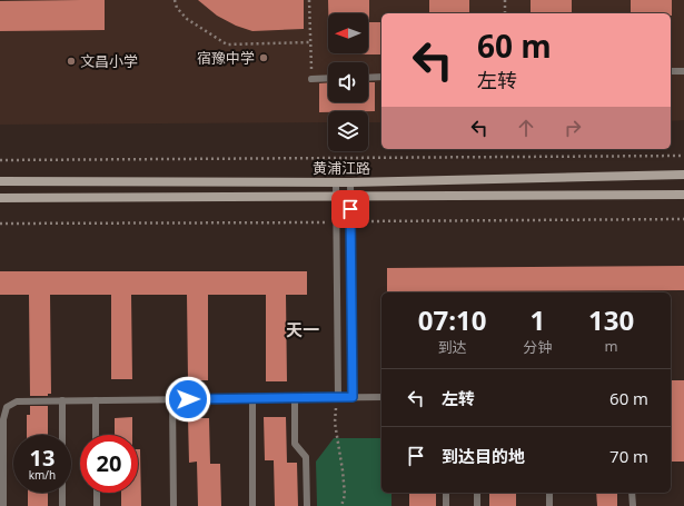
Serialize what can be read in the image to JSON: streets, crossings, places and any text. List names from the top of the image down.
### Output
{
  "streets": {
    "street": ["黄浦江路"]
  },
  "districts": ["天一"],
  "places": ["宿豫中学", "文昌小学"],
  "north": "left",
  "page": {
    "turn": ["60 m", "左转"],
    "eta": [
      "07:10",
      "到达",
      "1",
      "分钟",
      "130",
      "m"
    ],
    "list": [
      {
        "name": "左转",
        "value": "60 m"
      },
      {
        "name": "到达目的地",
        "value": "70 m"
      }
    ],
    "speed": "13 km/h",
    "limit": "20"
  }
}
